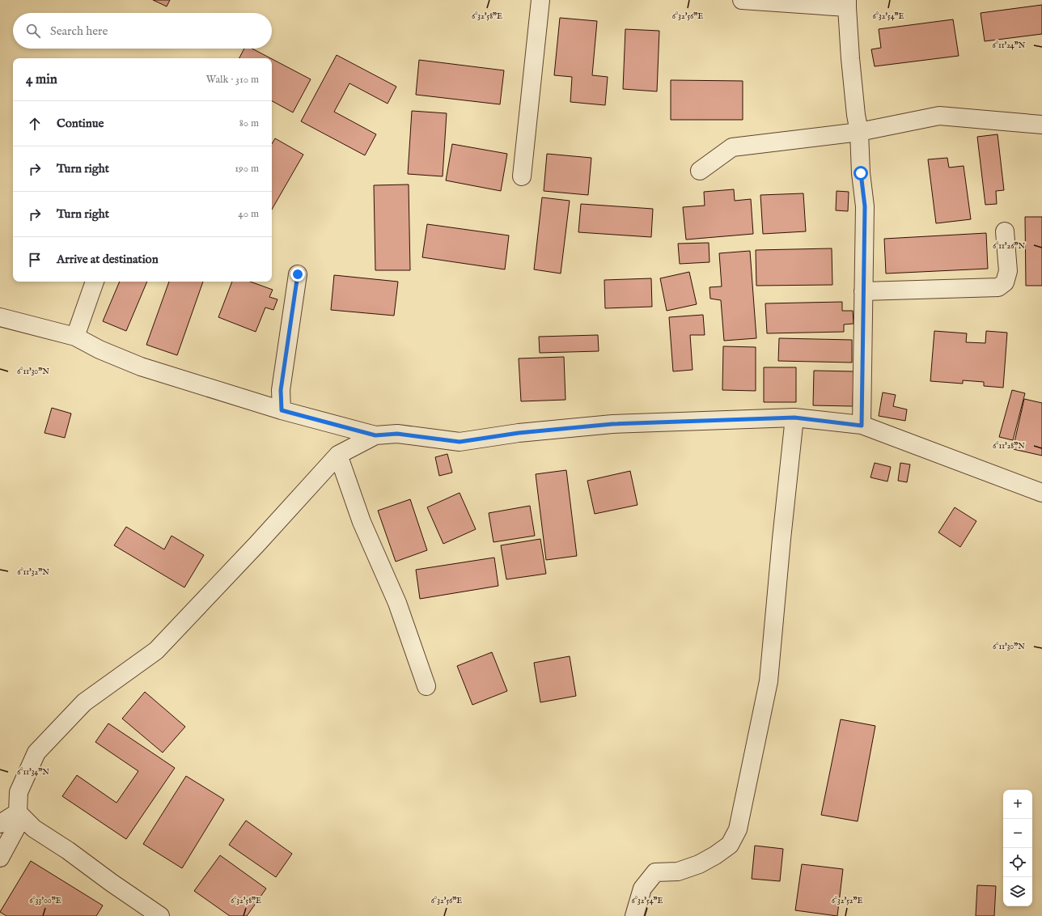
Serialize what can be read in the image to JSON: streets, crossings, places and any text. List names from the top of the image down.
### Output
{
  "page": {
    "search": "Search here",
    "heading": ["4 min", "Walk · 310 m"],
    "list": [
      ["Continue", "80 m"],
      ["Turn right", "190 m"],
      ["Turn right", "40 m"],
      "Arrive at destination"
    ],
    "map_buttons": ["+", "−"]
  },
  "coordinates": [
    "6°32'58\"E",
    "6°32'56\"E",
    "6°32'54\"E",
    "6°11'24\"N",
    "6°11'26\"N",
    "6°11'30\"N",
    "6°11'28\"N",
    "6°11'32\"N",
    "6°11'34\"N",
    "6°33'00\"E",
    "6°32'52\"E"
  ]
}
